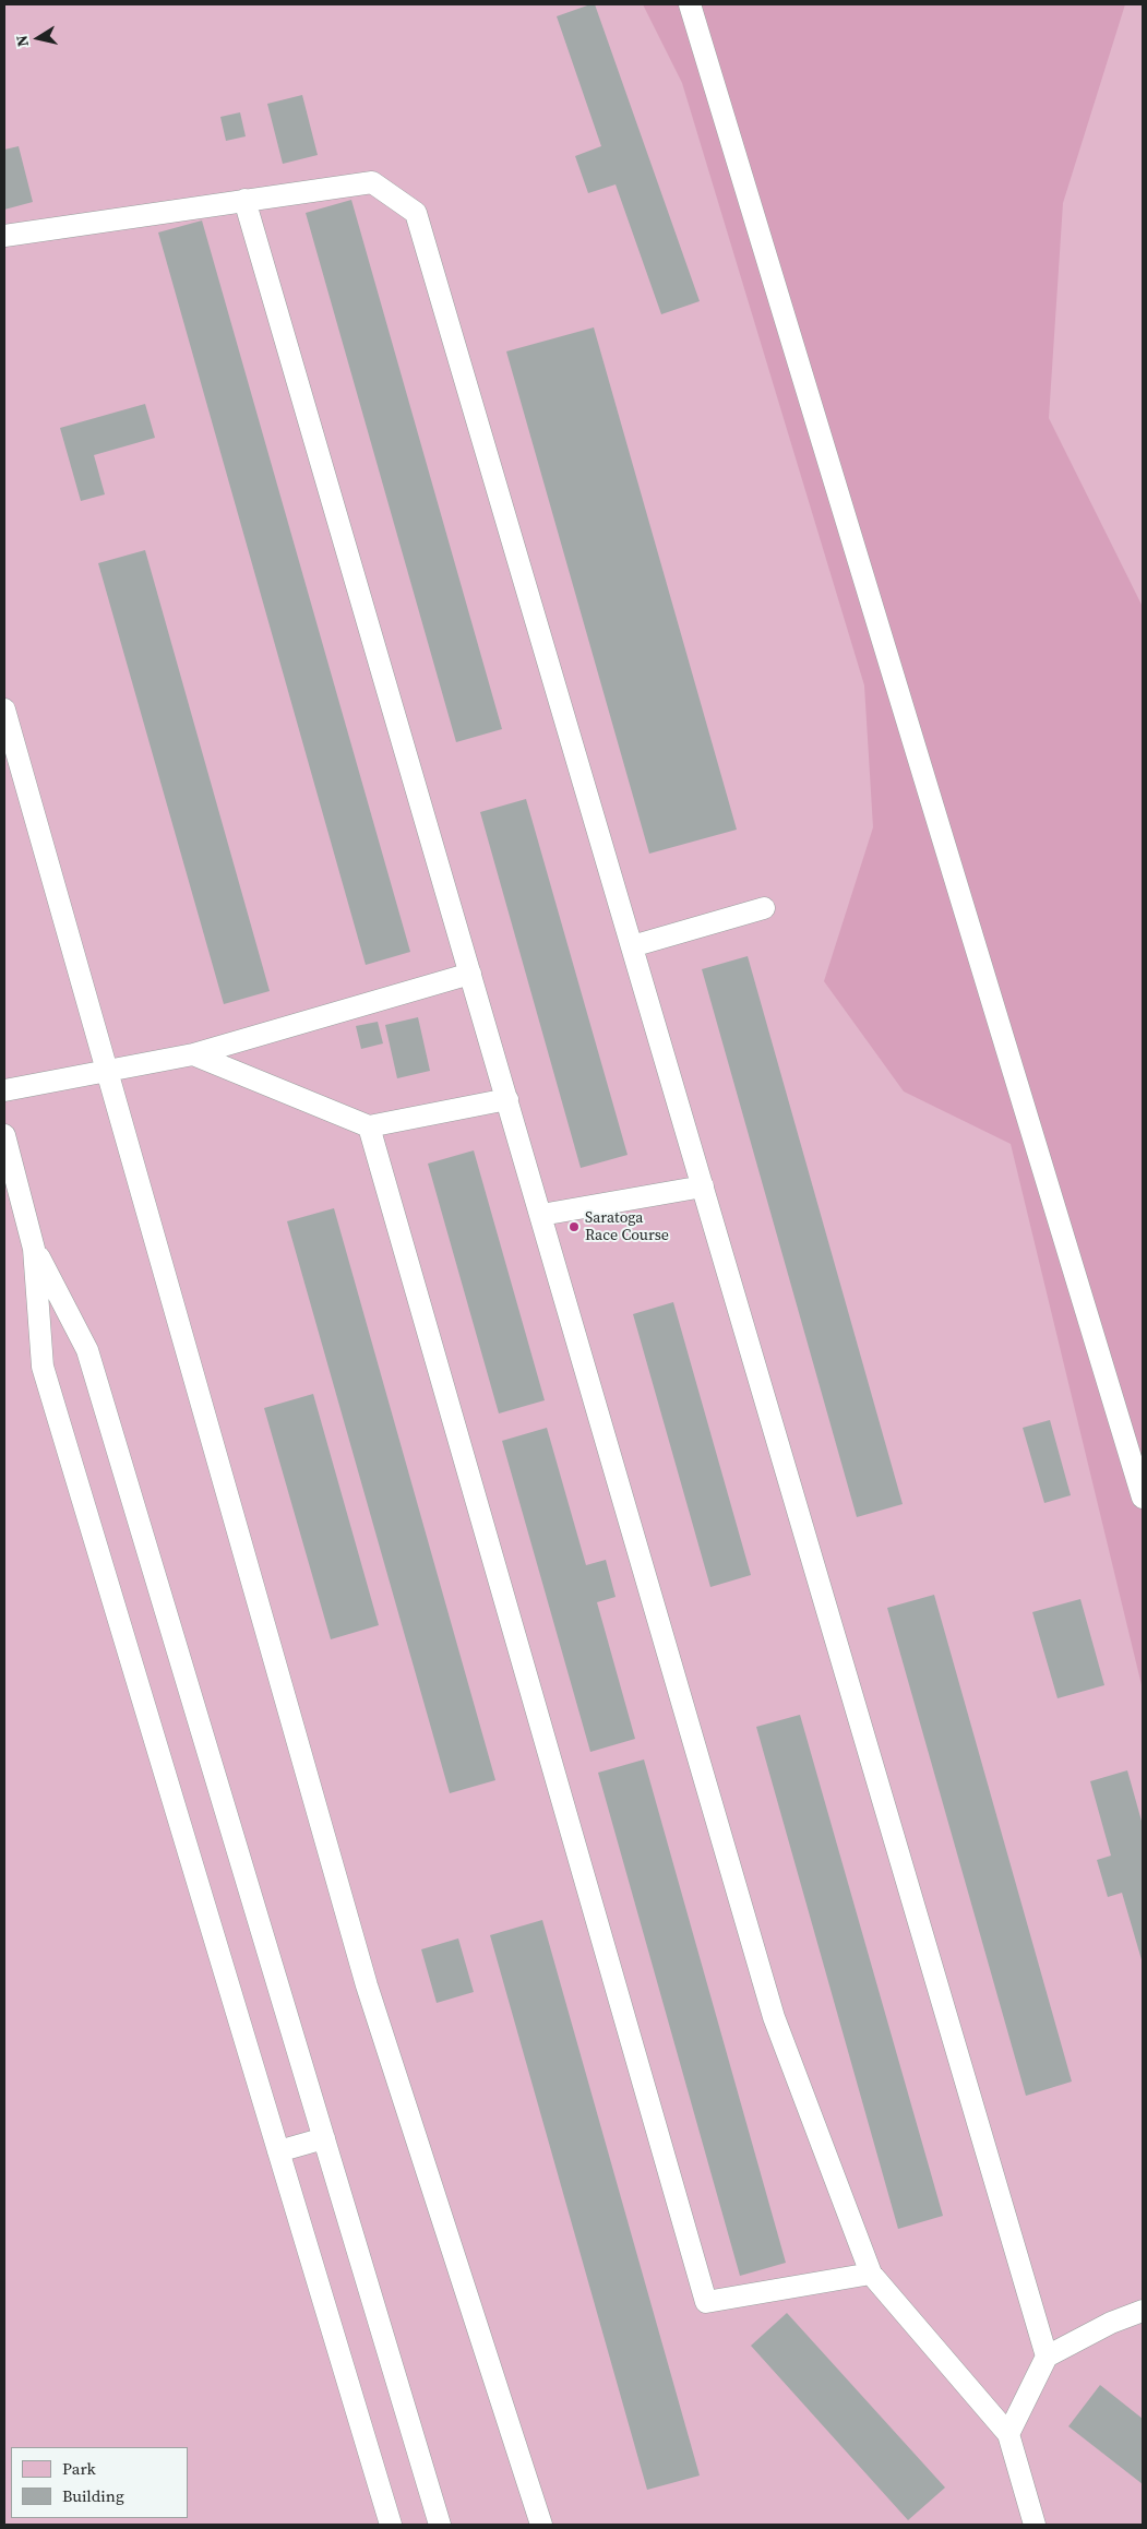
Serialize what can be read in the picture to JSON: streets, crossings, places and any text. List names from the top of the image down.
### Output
{
  "places": ["Saratoga Race Course"],
  "legend": ["Park", "Building"],
  "north": "left"
}
